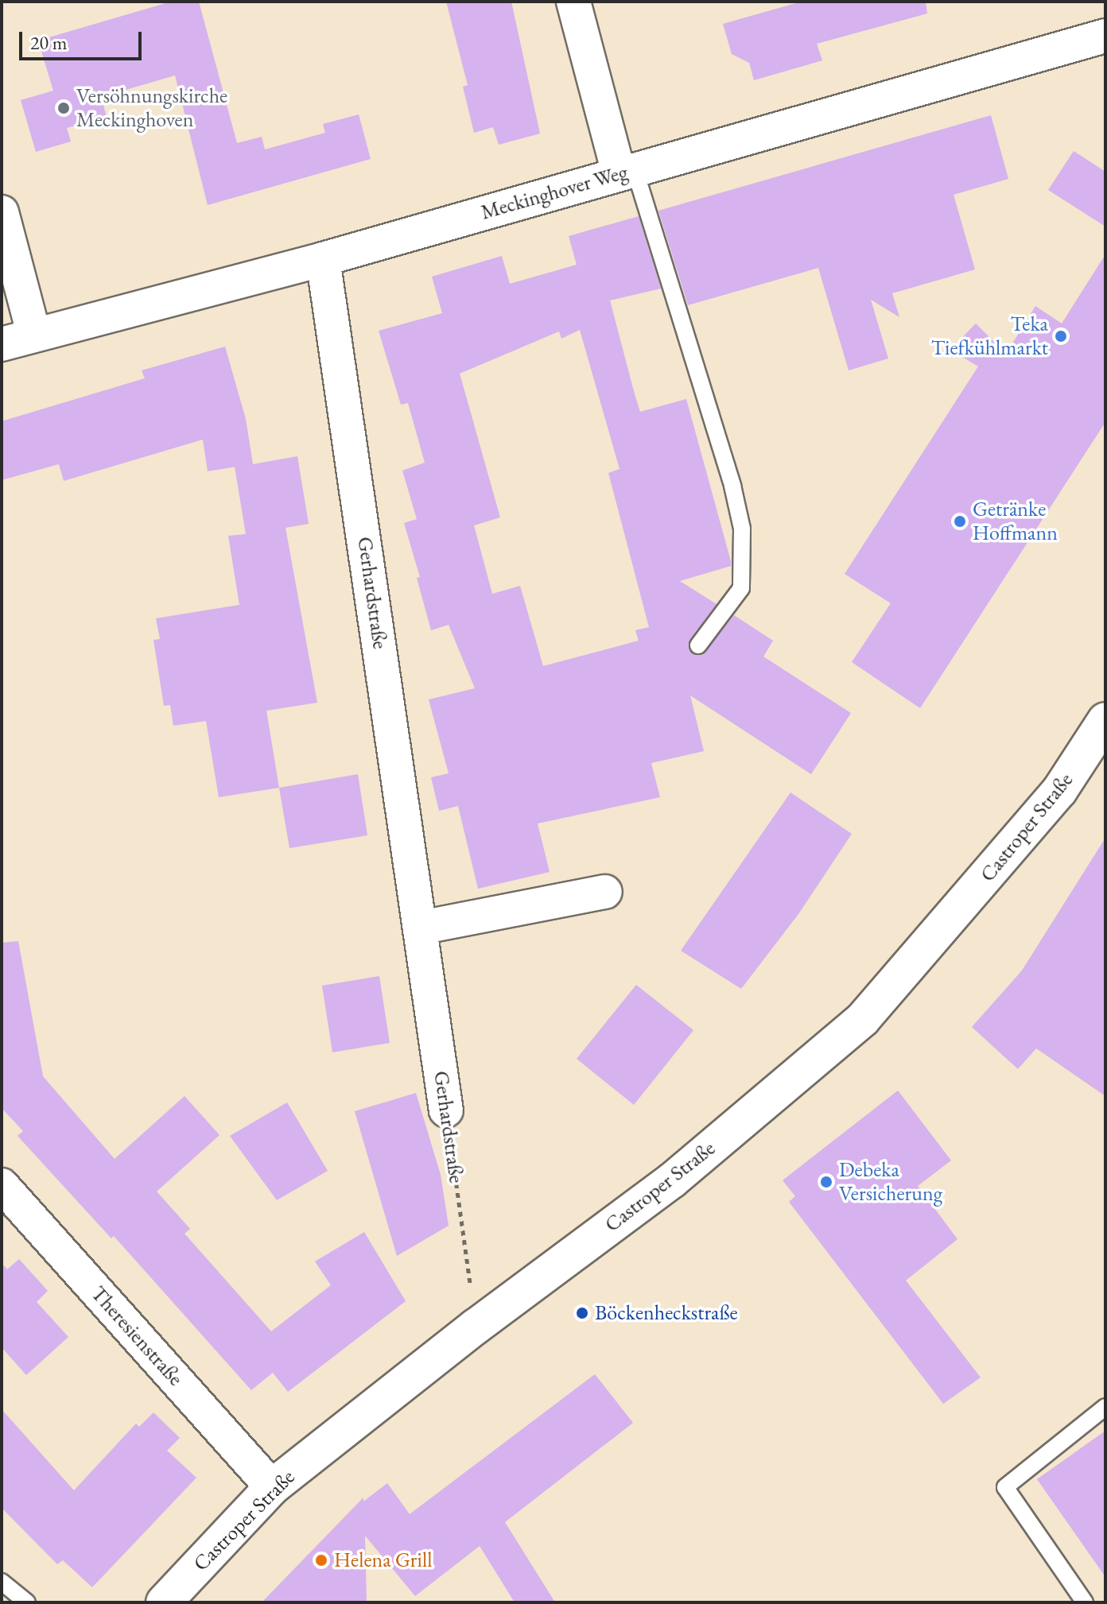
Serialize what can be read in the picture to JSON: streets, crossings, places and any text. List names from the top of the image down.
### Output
{
  "streets": {
    "main road": ["Castroper Straße"],
    "street": ["Meckinghover Weg", "Gerhardstraße", "Theresienstraße"]
  },
  "crossings": [
    ["Meckinghover Weg", "Gerhardstraße"],
    ["Gerhardstraße", "Castroper Straße"],
    ["Castroper Straße", "Theresienstraße"]
  ],
  "places": [
    "Versöhnungskirche Meckinghoven",
    "Teka Tiefkühlmarkt",
    "Getränke Hoffmann",
    "Debeka Versicherung",
    "Böckenheckstraße",
    "Helena Grill"
  ],
  "scale_bar": "20 m"
}
